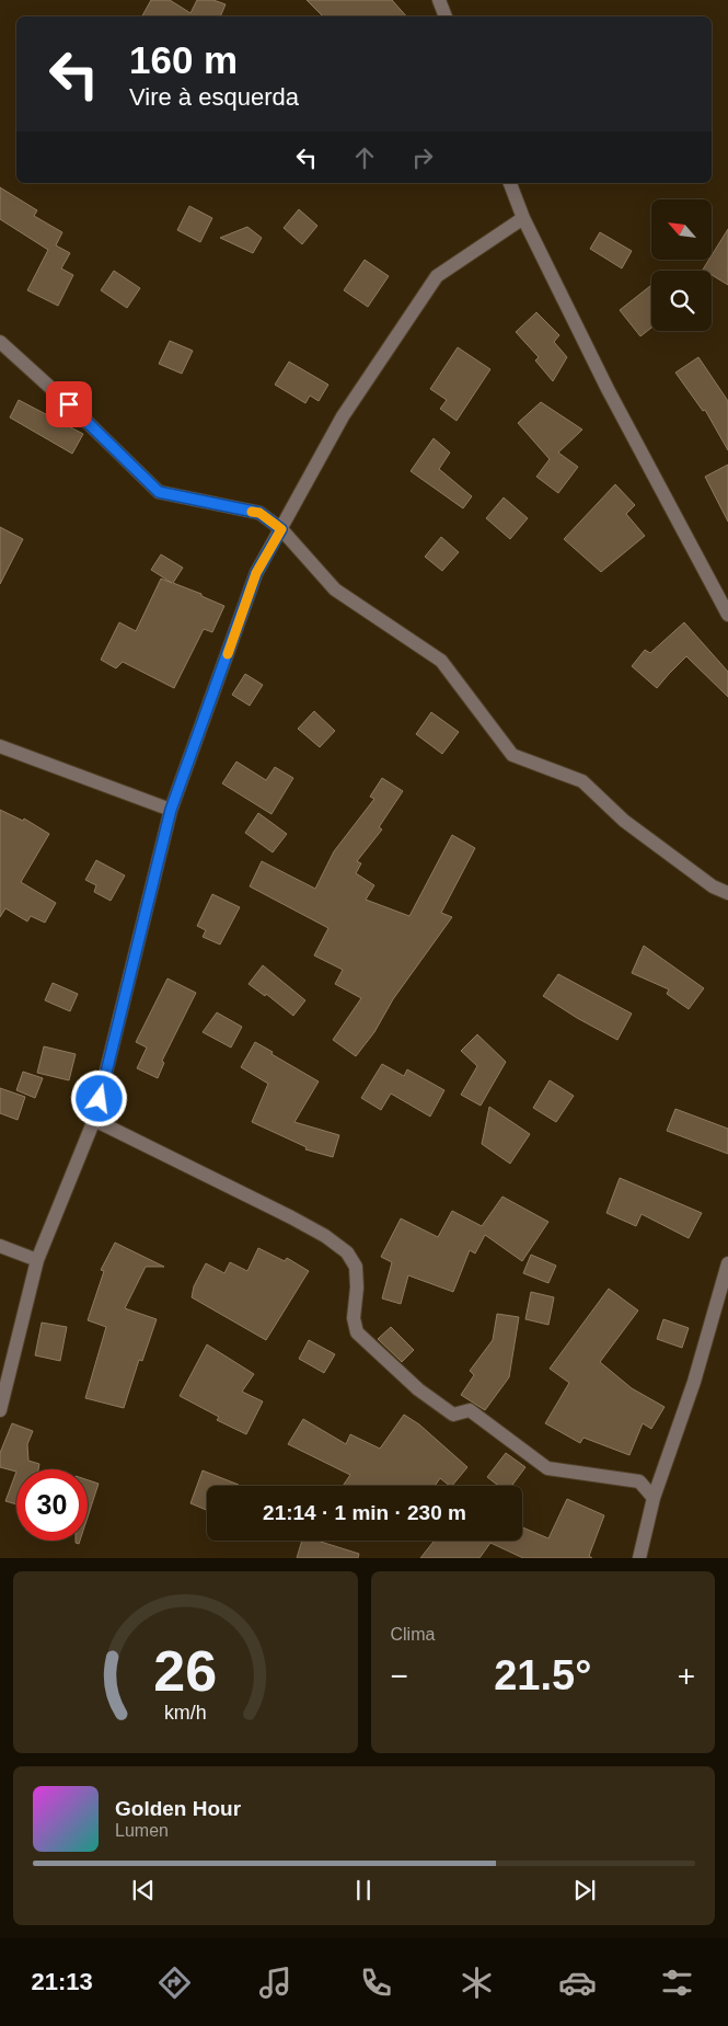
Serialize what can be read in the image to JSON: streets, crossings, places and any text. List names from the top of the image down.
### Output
{
  "north": "top left",
  "page": {
    "turn": ["160 m", "Vire à esquerda"],
    "limit": "30",
    "trip": "21:14 · 1 min · 230 m",
    "tile": "Clima",
    "heat": ["−", "21.5°", "+"],
    "song": ["Golden Hour", "Lumen"],
    "tabs": "21:13",
    "gauge": ["26", "km/h"]
  }
}
